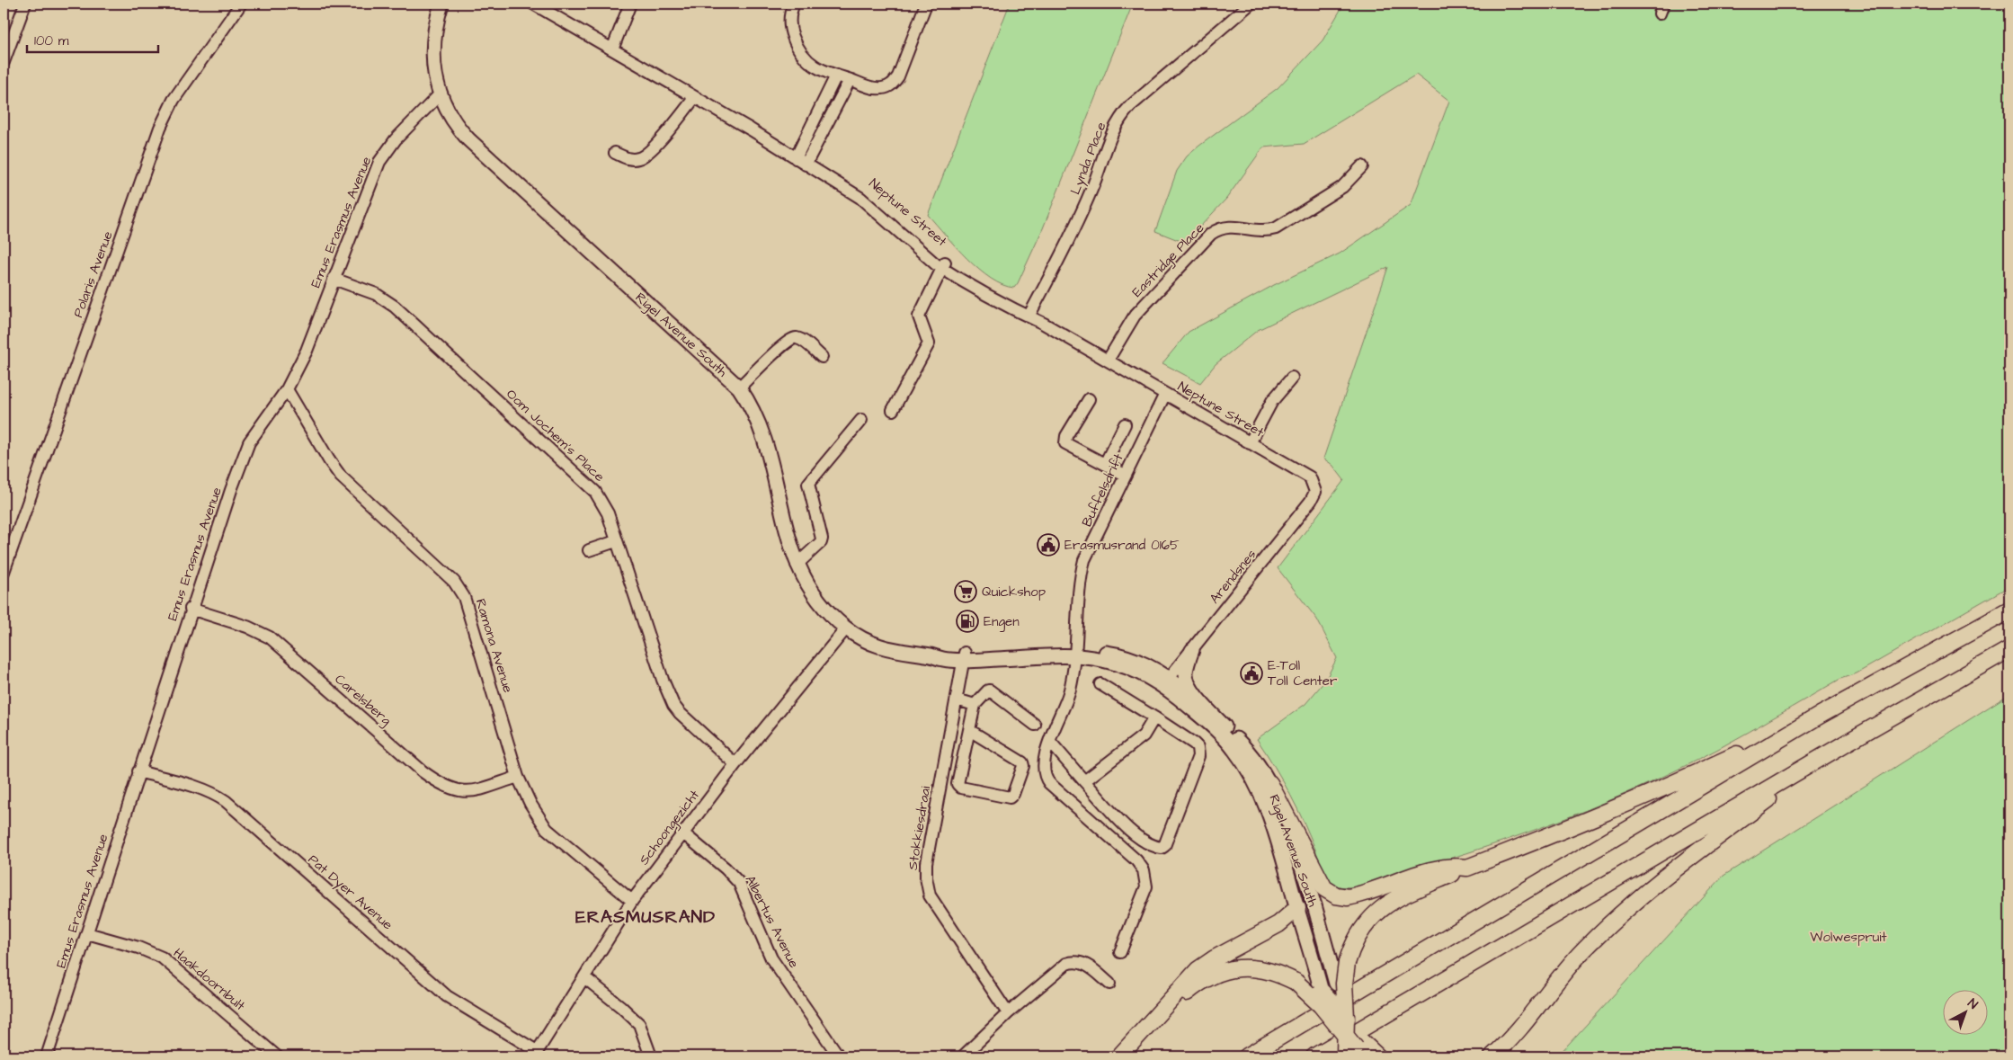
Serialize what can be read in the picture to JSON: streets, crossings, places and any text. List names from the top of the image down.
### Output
{
  "streets": {
    "main road": ["Rigel Avenue South"],
    "street": [
      "Lynda Place",
      "Neptune Street",
      "Emus Erasmus Avenue",
      "Eastridge Place",
      "Polaris Avenue",
      "Oom Jochem's Place",
      "Buffelsdrift",
      "Arendsnes",
      "Ramona Avenue",
      "Carelsberg",
      "Schoongezicht",
      "Stokkiesdraai",
      "Pat Dyer Avenue",
      "Albertus Avenue",
      "Haakdoornbult"
    ]
  },
  "crossings": [
    ["Lynda Place", "Neptune Street"],
    ["Neptune Street", "Eastridge Place"],
    ["Neptune Street", "Buffelsdrift"],
    ["Neptune Street", "Arendsnes"],
    ["Emus Erasmus Avenue", "Rigel Avenue South"],
    ["Emus Erasmus Avenue", "Oom Jochem's Place"],
    ["Emus Erasmus Avenue", "Ramona Avenue"],
    ["Emus Erasmus Avenue", "Carelsberg"],
    ["Emus Erasmus Avenue", "Pat Dyer Avenue"],
    ["Emus Erasmus Avenue", "Haakdoornbult"],
    ["Rigel Avenue South", "Buffelsdrift"],
    ["Rigel Avenue South", "Arendsnes"],
    ["Rigel Avenue South", "Schoongezicht"],
    ["Rigel Avenue South", "Stokkiesdraai"],
    ["Oom Jochem's Place", "Schoongezicht"],
    ["Ramona Avenue", "Carelsberg"],
    ["Ramona Avenue", "Schoongezicht"],
    ["Schoongezicht", "Pat Dyer Avenue"],
    ["Schoongezicht", "Albertus Avenue"]
  ],
  "districts": ["ERASMUSRAND"],
  "parks": ["Wolwespruit"],
  "places": {
    "public building": ["Erasmusrand 0165", "E-Toll Toll Center"],
    "supermarket": ["Quickshop"],
    "fuel station": ["Engen"]
  },
  "scale_bar": "100 m",
  "north": "top right"
}
